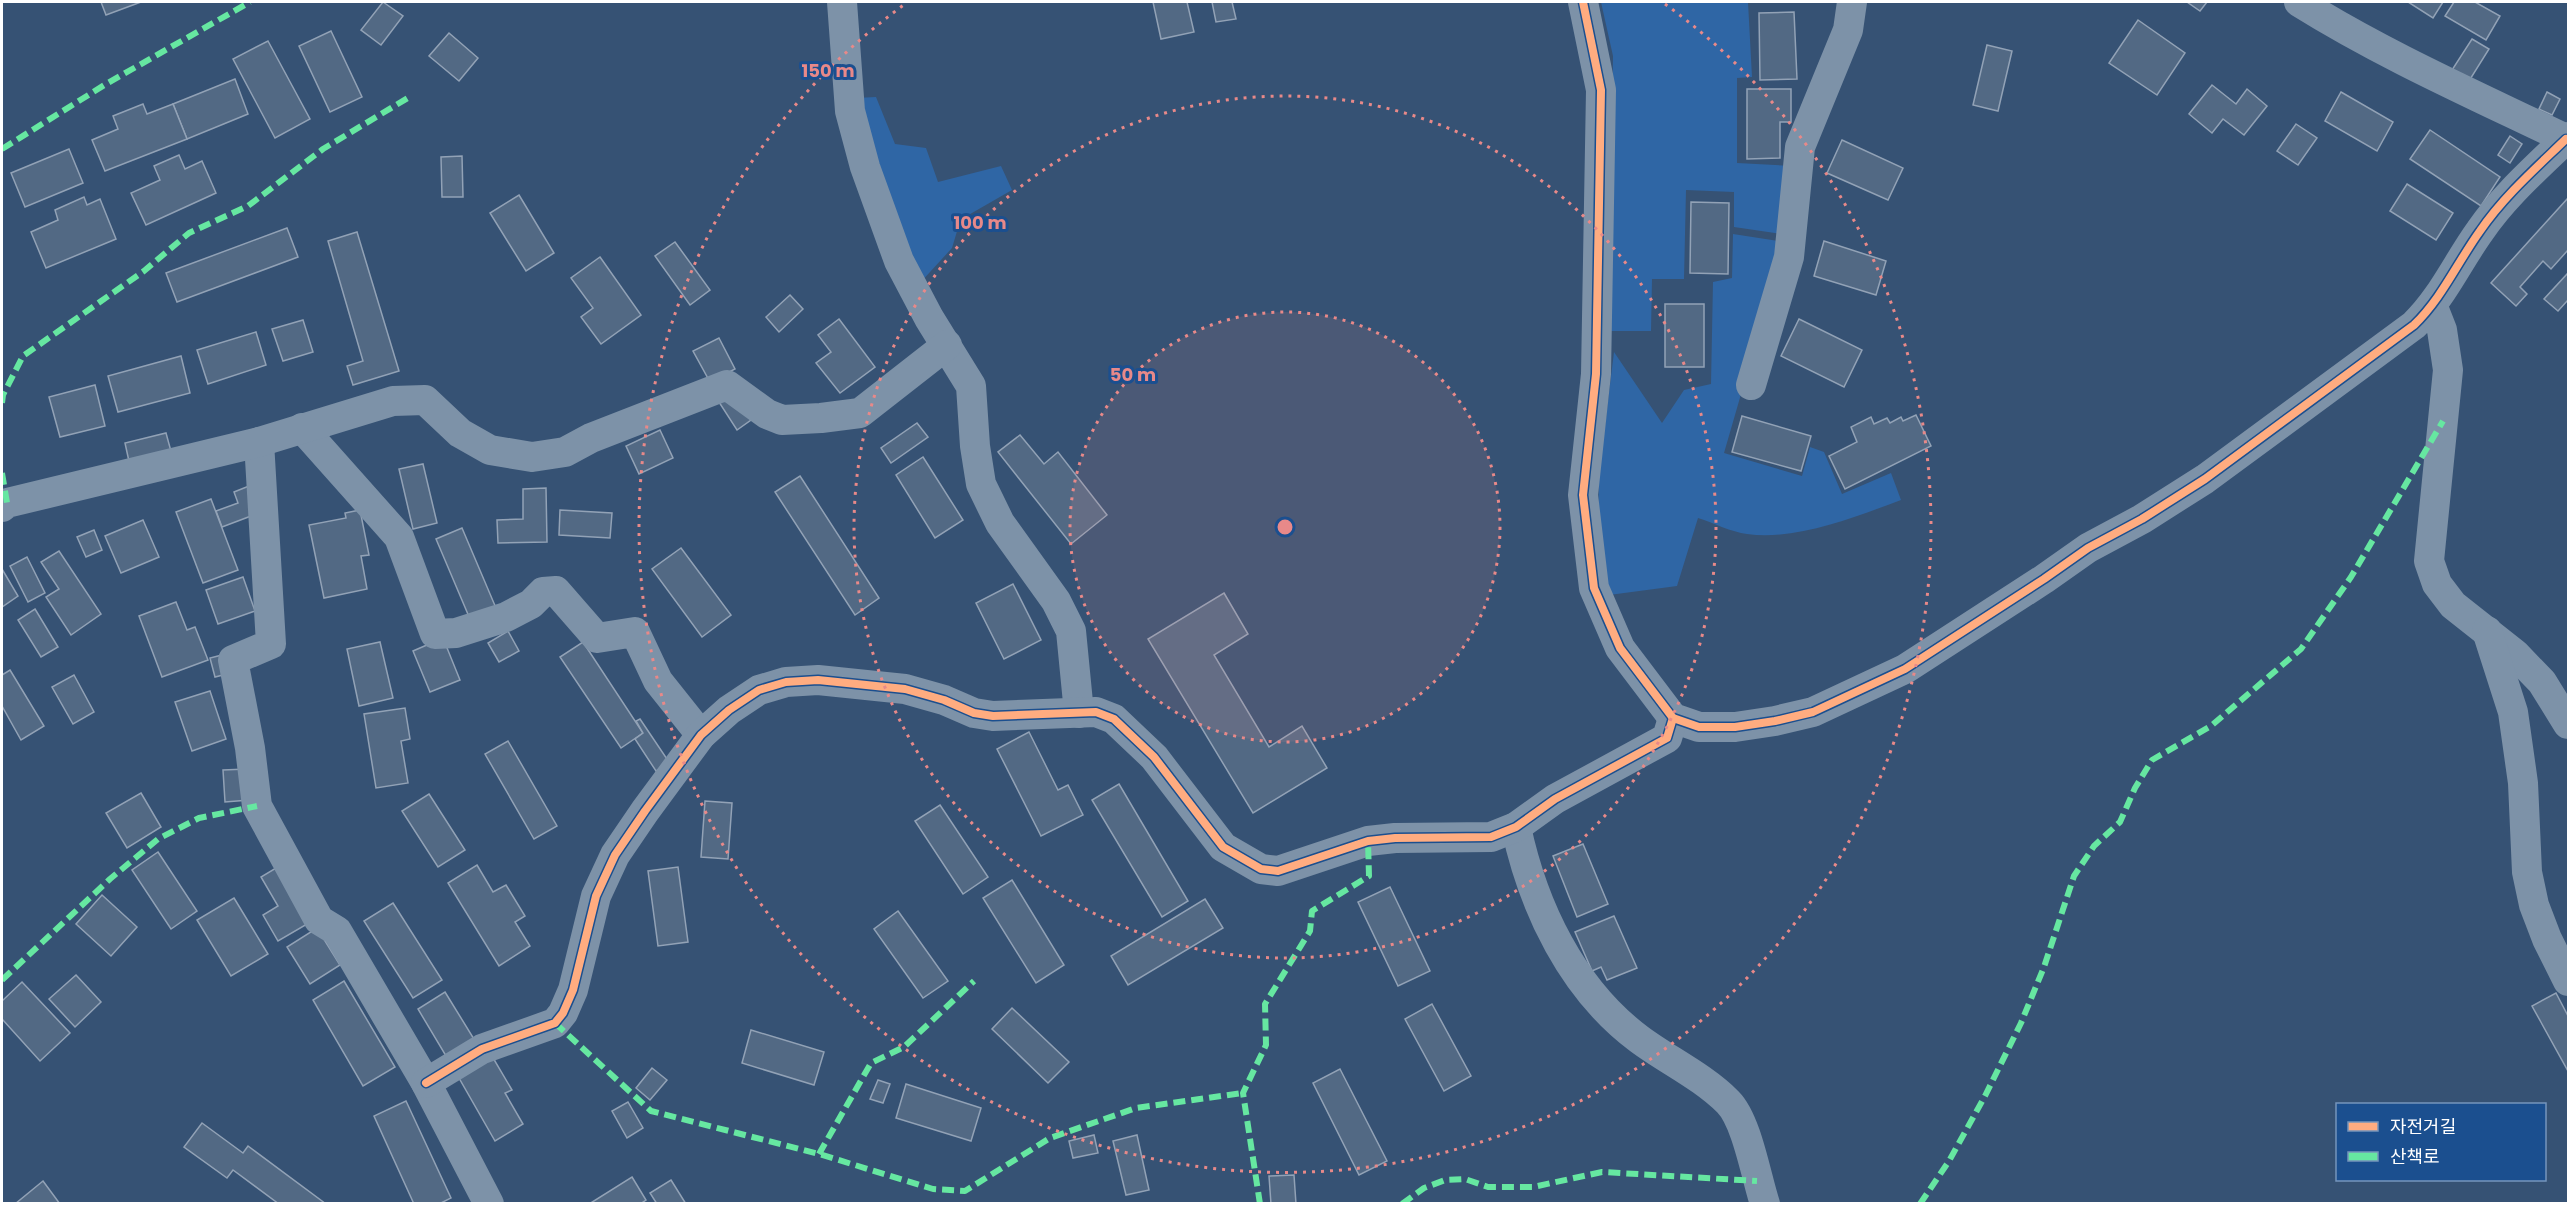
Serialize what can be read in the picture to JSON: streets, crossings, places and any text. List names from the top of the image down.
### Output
{
  "legend": ["자전거길", "산책로"],
  "rings": ["150 m", "100 m", "50 m"]
}
